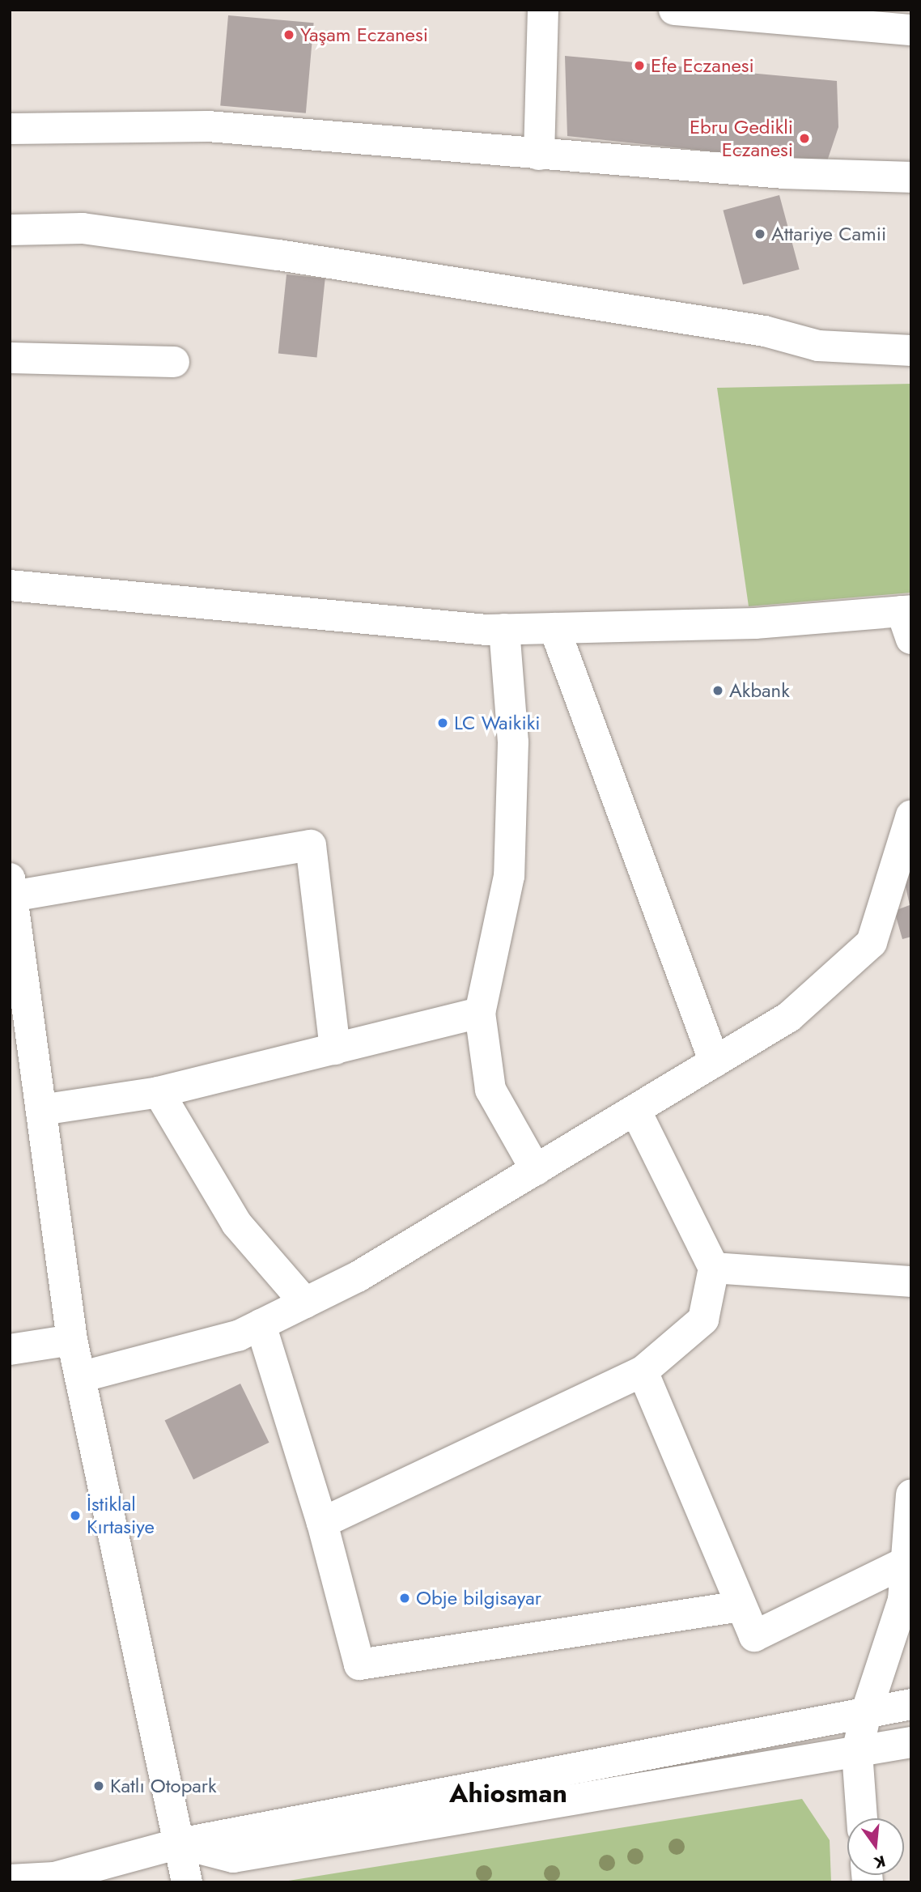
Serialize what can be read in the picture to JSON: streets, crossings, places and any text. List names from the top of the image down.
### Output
{
  "districts": ["Ahiosman"],
  "places": [
    "Yaşam Eczanesi",
    "Efe Eczanesi",
    "Ebru Gedikli Eczanesi",
    "Attariye Camii",
    "Akbank",
    "LC Waikiki",
    "İstiklal Kırtasiye",
    "Obje bilgisayar",
    "Katlı Otopark"
  ],
  "north": "bottom"
}
